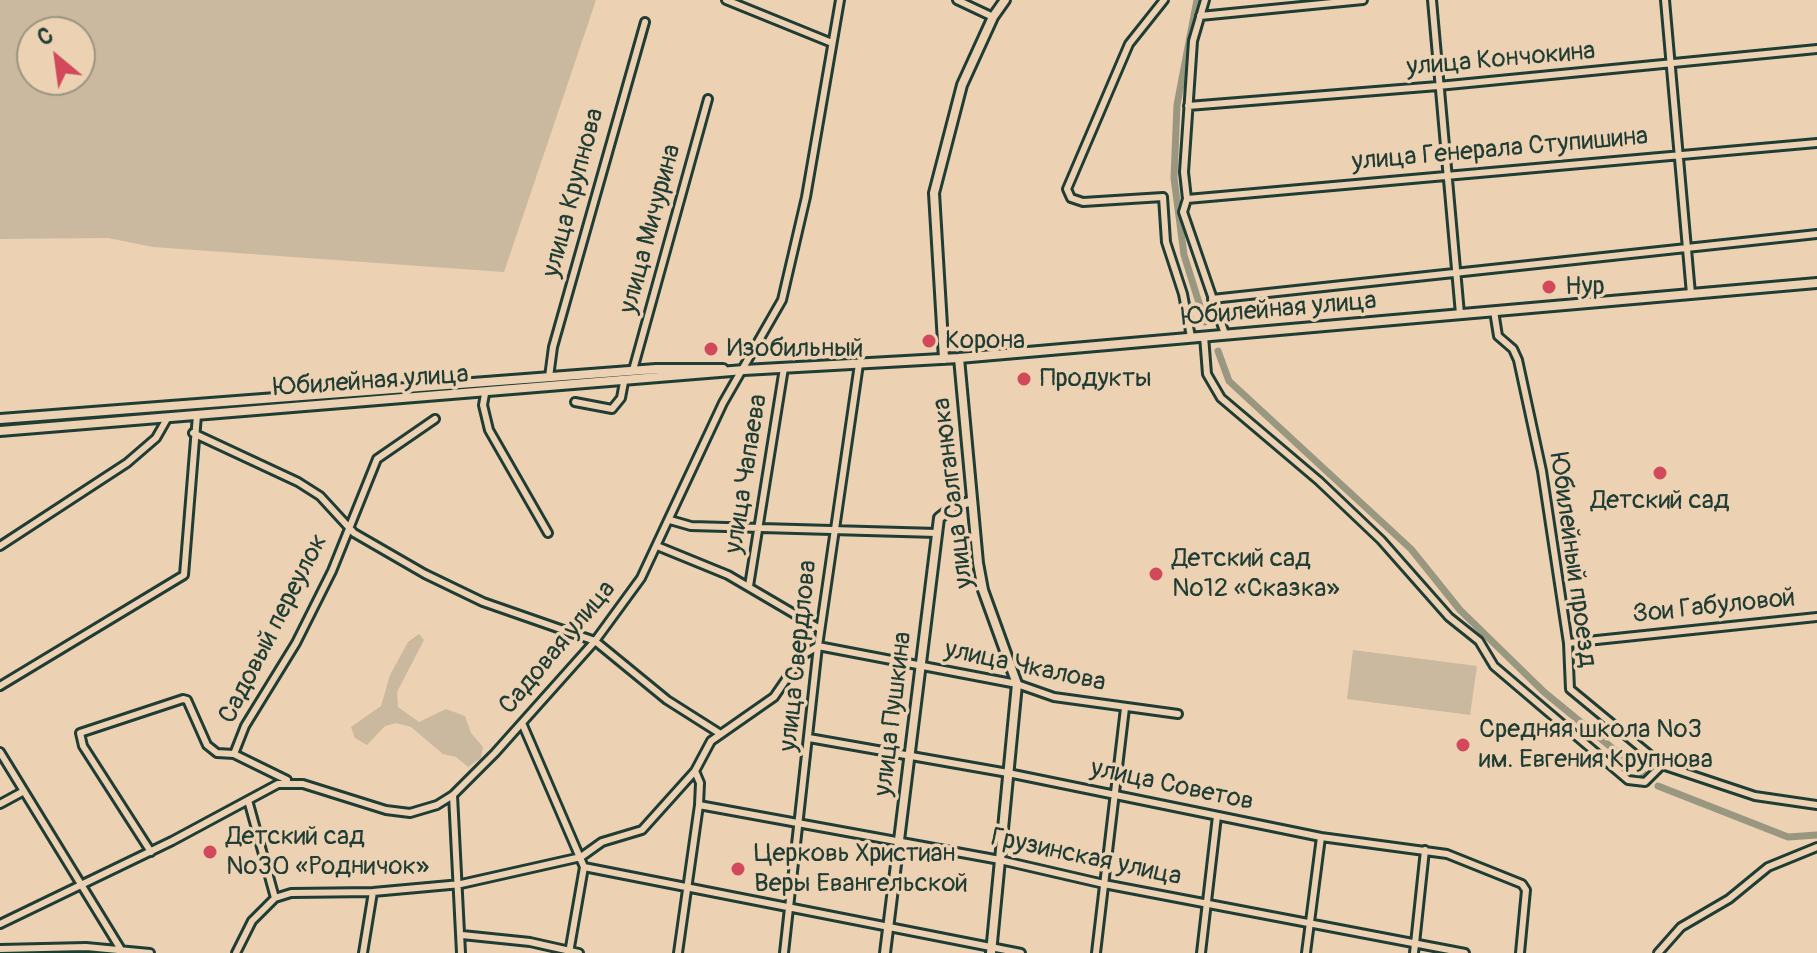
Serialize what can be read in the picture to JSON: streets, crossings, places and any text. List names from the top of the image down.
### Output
{
  "streets": {
    "main road": ["Юбилейная улица", "улица Салганюка", "улица Пушкина"],
    "street": [
      "улица Кончокина",
      "улица Генерала Ступишина",
      "улица Крупнова",
      "улица Мичурина",
      "улица Чапаева",
      "Юбилейный проезд",
      "Зои Габуловой",
      "Садовый переулок",
      "Садовая улица",
      "улица Свердлова",
      "улица Чкалова",
      "улица Советов",
      "Грузинская улица"
    ]
  },
  "crossings": [
    ["улица Крупнова", "Юбилейная улица"],
    ["улица Мичурина", "Юбилейная улица"],
    ["Юбилейная улица", "улица Чапаева"],
    ["Юбилейная улица", "улица Салганюка"],
    ["Юбилейная улица", "Юбилейный проезд"],
    ["Юбилейная улица", "Садовая улица"],
    ["Юбилейная улица", "улица Свердлова"],
    ["улица Салганюка", "улица Чкалова"],
    ["улица Салганюка", "улица Советов"],
    ["улица Салганюка", "Грузинская улица"],
    ["Юбилейный проезд", "Зои Габуловой"],
    ["Садовый переулок", "Садовая улица"],
    ["улица Свердлова", "улица Чкалова"],
    ["улица Свердлова", "улица Советов"],
    ["улица Свердлова", "Грузинская улица"],
    ["улица Чкалова", "улица Пушкина"],
    ["улица Пушкина", "улица Советов"],
    ["улица Пушкина", "Грузинская улица"]
  ],
  "places": [
    "Нур",
    "Корона",
    "Изобильный",
    "Продукты",
    "Детский сад",
    "Детский сад №12 «Сказка»",
    "Средняя школа №3 им. Евгения Крупнова",
    "Детский сад №30 «Родничок»",
    "Церковь Христиан Веры Евангельской"
  ],
  "north": "top left"
}
